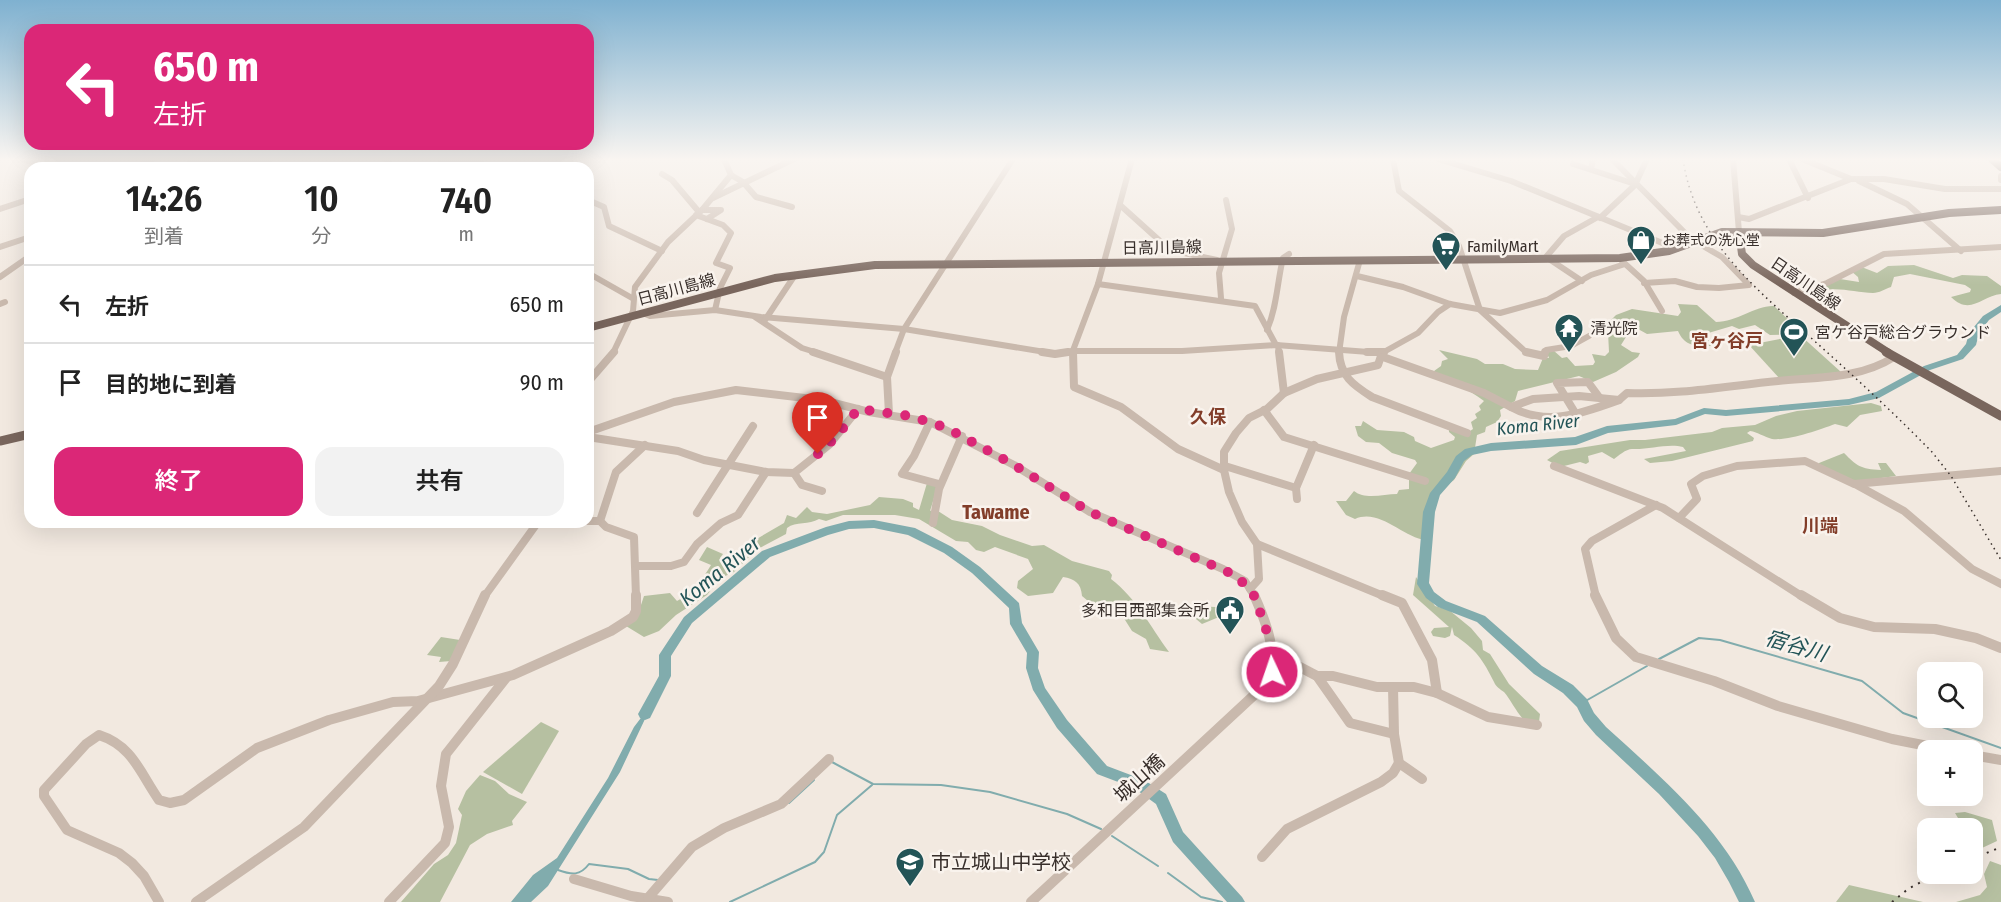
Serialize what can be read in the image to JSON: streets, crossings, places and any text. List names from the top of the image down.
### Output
{
  "streets": {
    "main road": ["日高川島線"],
    "street": ["城山橋"]
  },
  "districts": [
    "宮ヶ谷戸",
    "久保",
    "Tawame",
    "川端"
  ],
  "water": ["Koma River", "宿谷川"],
  "places": {
    "shop": ["お葬式の洗心堂"],
    "supermarket": ["FamilyMart"],
    "temple": ["清光院"],
    "sports": ["宮ケ谷戸総合グラウンド"],
    "public building": ["多和目西部集会所"],
    "school or university": ["市立城山中学校"]
  },
  "page": {
    "turn": ["650 m", "左折"],
    "eta": [
      "14:26",
      "到着",
      "10",
      "分",
      "740",
      "m"
    ],
    "list": [
      {
        "name": "左折",
        "value": "650 m"
      },
      {
        "name": "目的地に到着",
        "value": "90 m"
      }
    ],
    "buttons": ["終了", "共有"],
    "map_buttons": ["+", "−"]
  }
}
